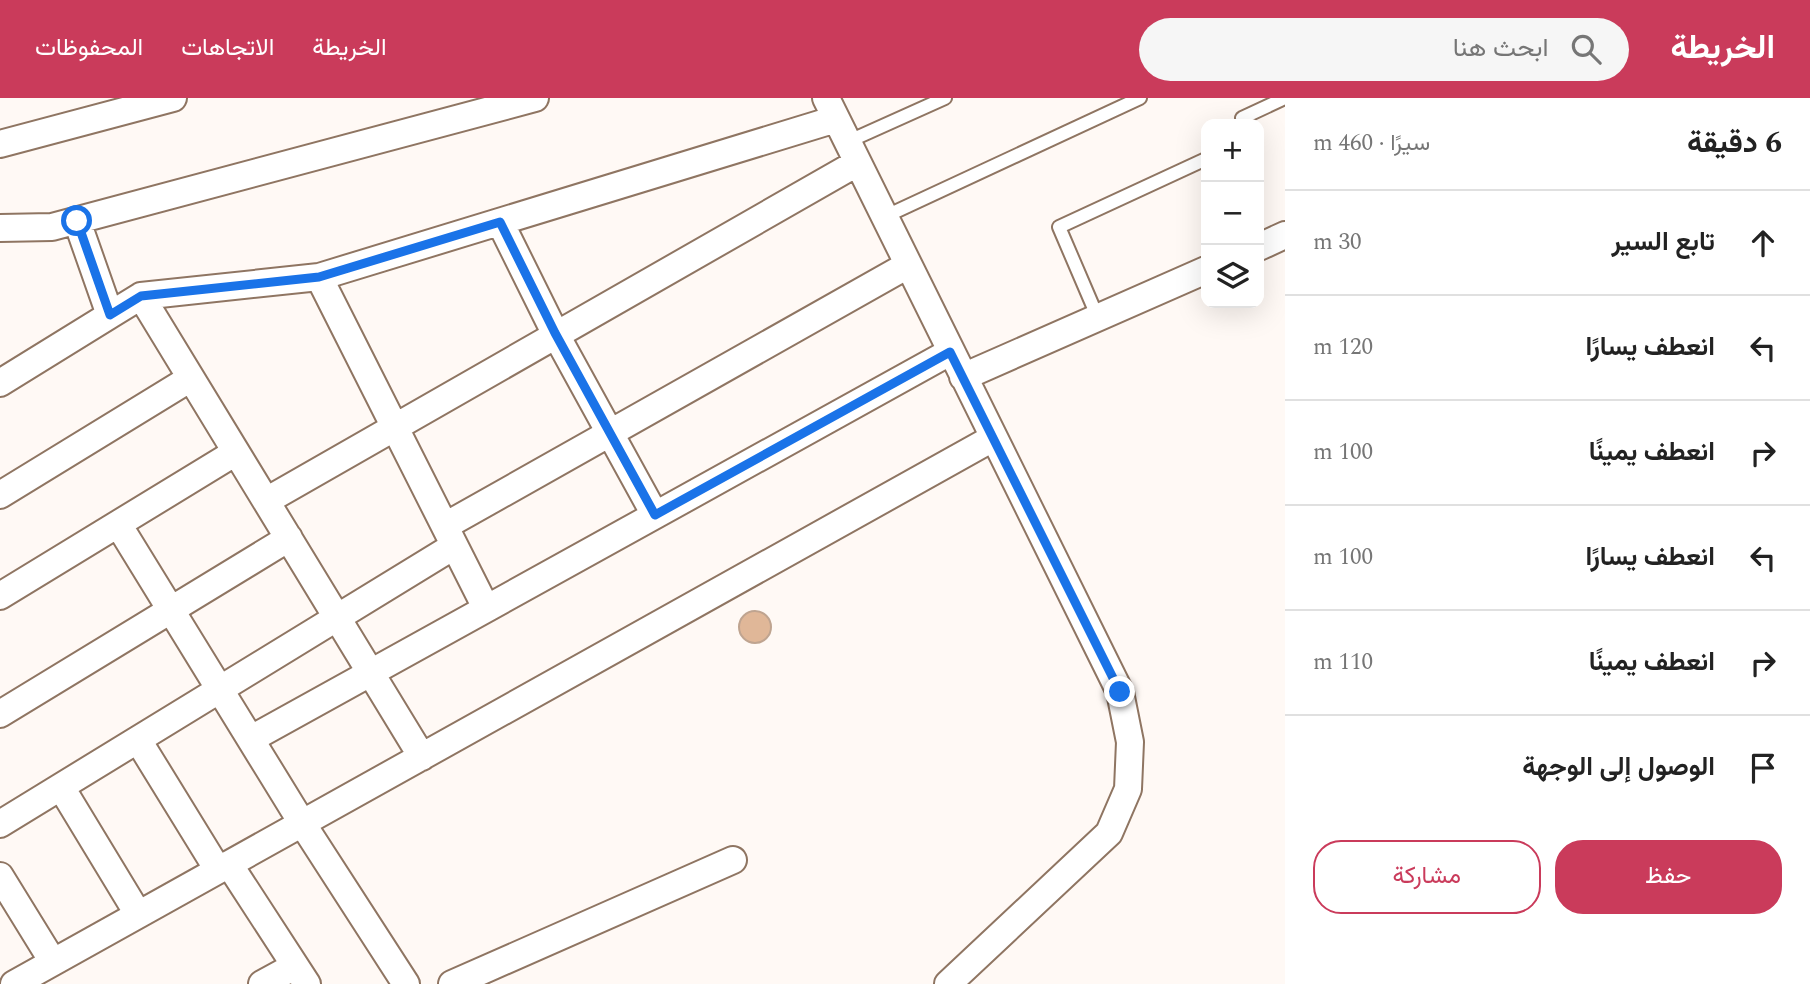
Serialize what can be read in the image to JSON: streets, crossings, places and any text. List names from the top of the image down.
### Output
{
  "page": {
    "header": "الخريطة",
    "search": "ابحث هنا",
    "nav": ["الخريطة", "الاتجاهات", "المحفوظات"],
    "heading": ["6 دقيقة", "سيرًا · 460 m"],
    "map_buttons": ["+", "−"],
    "list": [
      ["تابع السير", "30 m"],
      ["انعطف يسارًا", "120 m"],
      ["انعطف يمينًا", "100 m"],
      ["انعطف يسارًا", "100 m"],
      ["انعطف يمينًا", "110 m"],
      "الوصول إلى الوجهة"
    ],
    "buttons": ["حفظ", "مشاركة"]
  }
}
